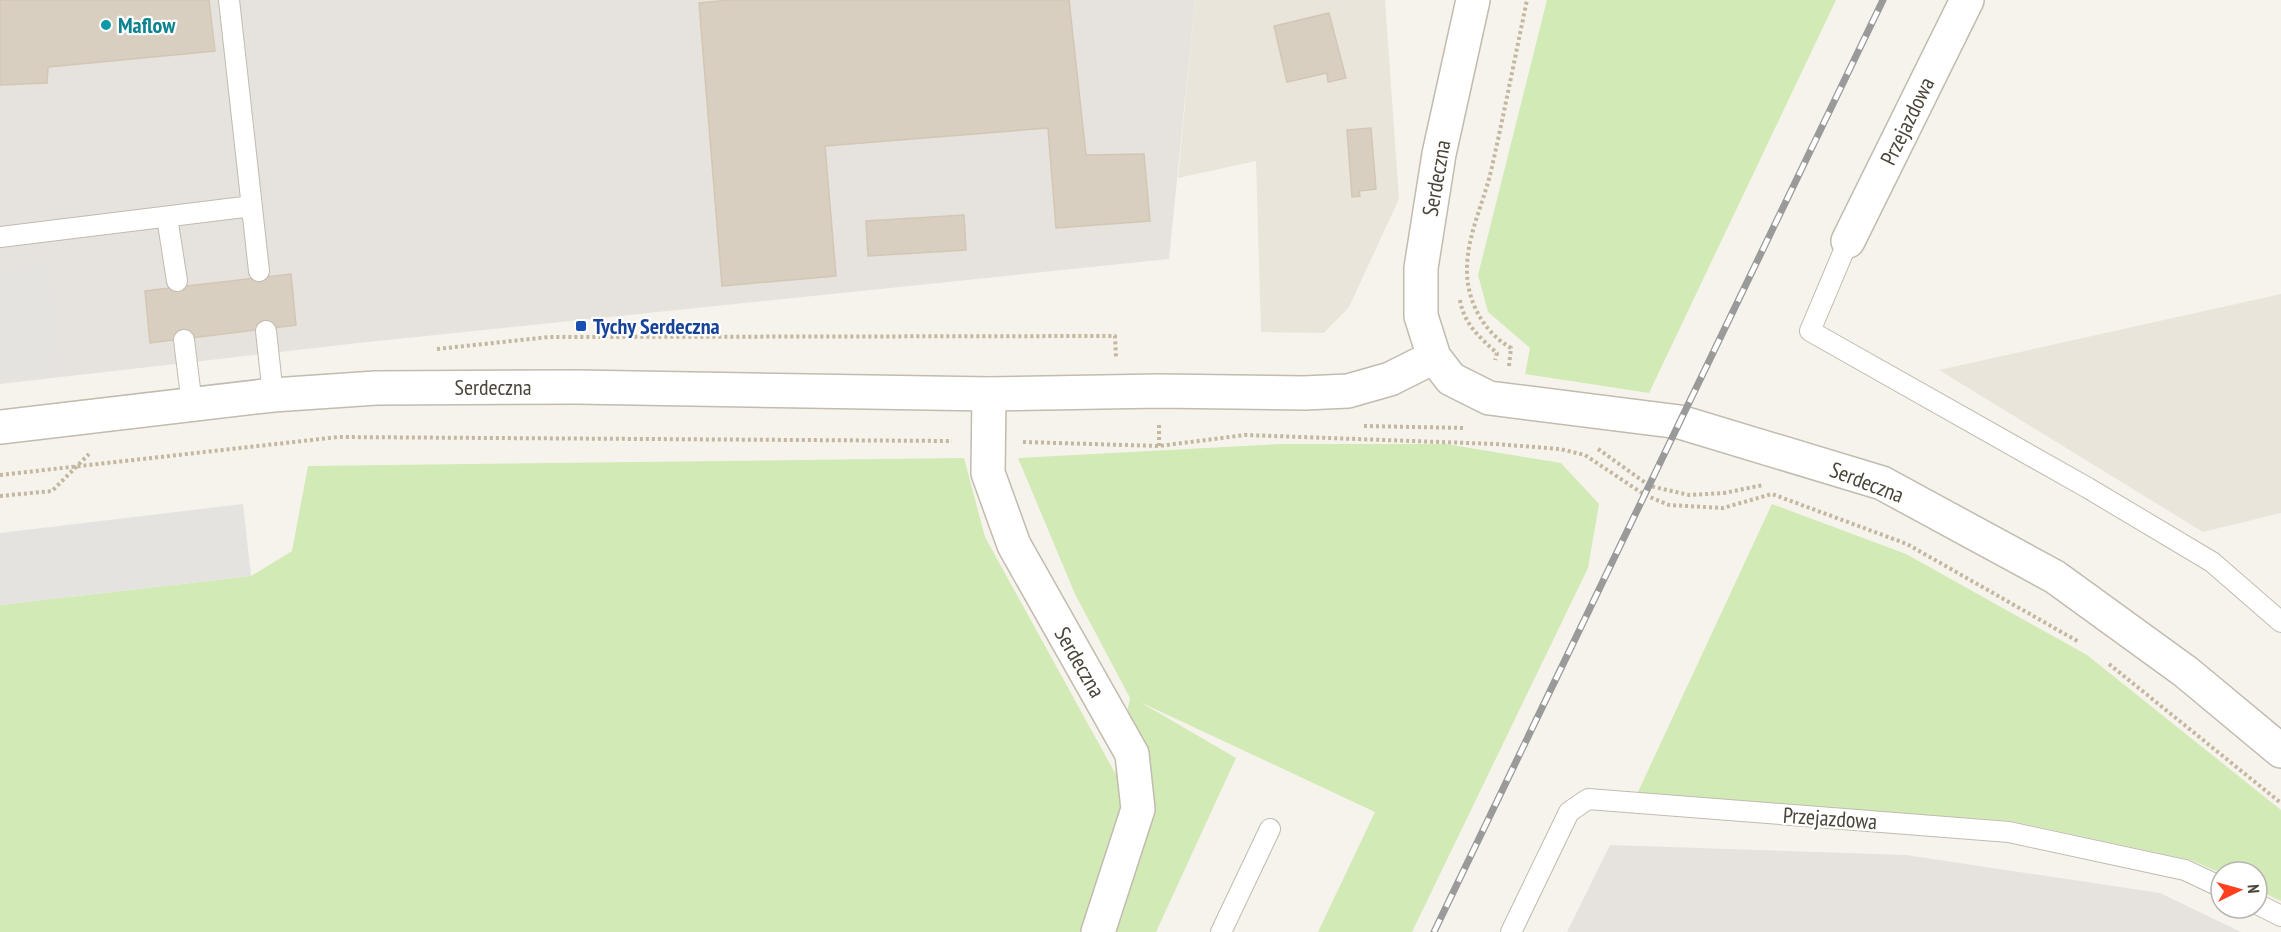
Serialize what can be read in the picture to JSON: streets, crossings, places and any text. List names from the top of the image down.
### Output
{
  "streets": {
    "street": ["Przejazdowa", "Serdeczna"]
  },
  "places": {
    "other": ["Maflow"],
    "transit": ["Tychy Serdeczna"]
  },
  "north": "right"
}
